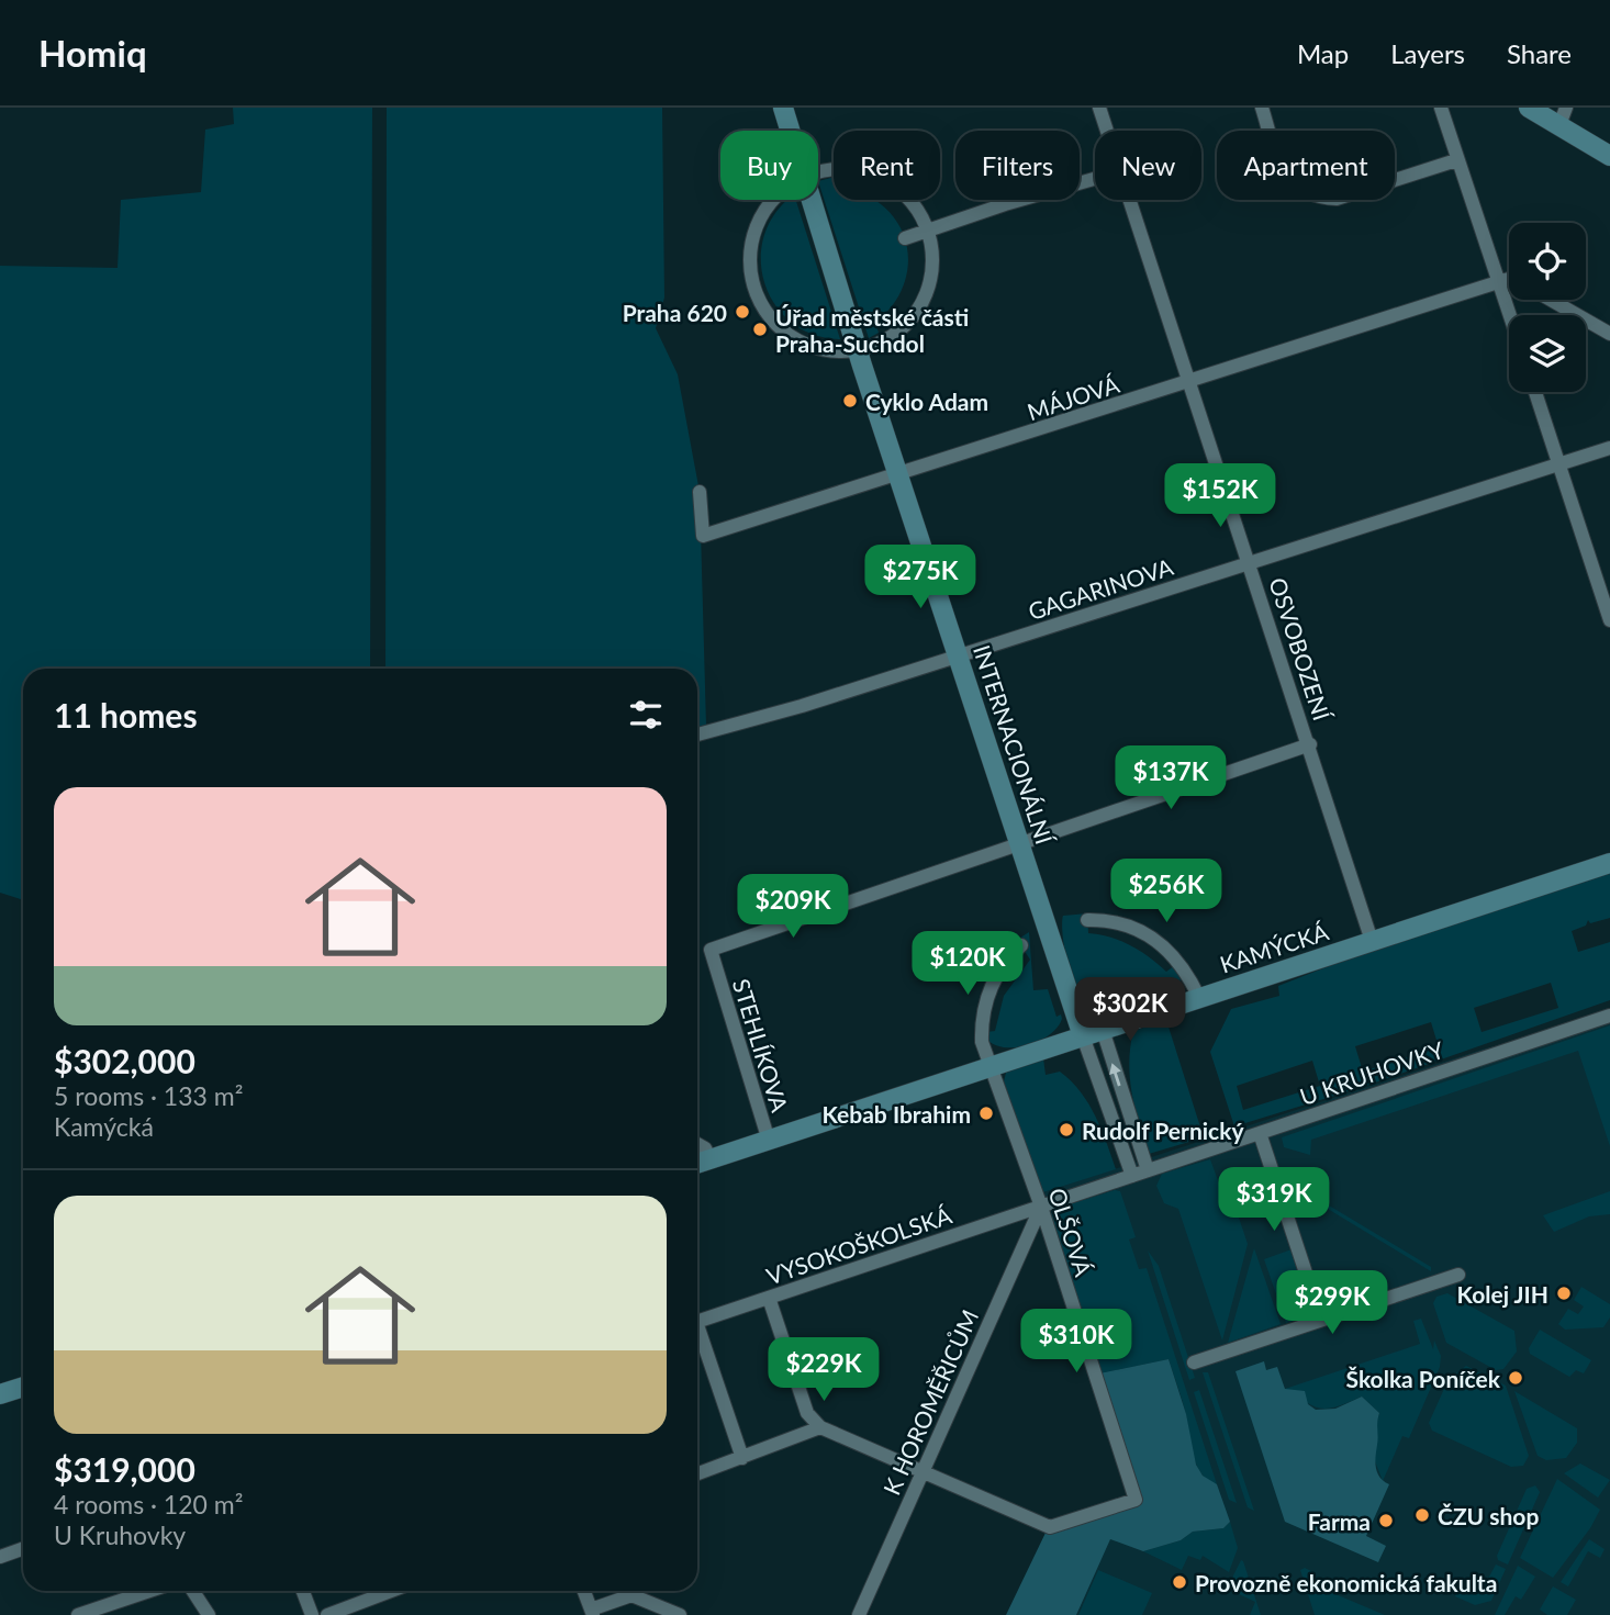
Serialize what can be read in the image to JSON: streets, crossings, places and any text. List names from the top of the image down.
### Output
{
  "streets": {
    "street": [
      "MÁJOVÁ",
      "GAGARINOVA",
      "OSVOBOZENÍ",
      "INTERNACIONÁLNÍ",
      "KAMÝCKÁ",
      "STEHLÍKOVA",
      "U KRUHOVKY",
      "OLŠOVÁ",
      "VYSOKOŠKOLSKÁ",
      "K HOROMĚŘICŮM"
    ]
  },
  "crossings": [
    ["MÁJOVÁ", "OSVOBOZENÍ"],
    ["MÁJOVÁ", "INTERNACIONÁLNÍ"],
    ["GAGARINOVA", "OSVOBOZENÍ"],
    ["GAGARINOVA", "INTERNACIONÁLNÍ"],
    ["OSVOBOZENÍ", "KAMÝCKÁ"],
    ["OSVOBOZENÍ", "STEHLÍKOVA"],
    ["INTERNACIONÁLNÍ", "KAMÝCKÁ"],
    ["INTERNACIONÁLNÍ", "STEHLÍKOVA"],
    ["INTERNACIONÁLNÍ", "U KRUHOVKY"],
    ["INTERNACIONÁLNÍ", "VYSOKOŠKOLSKÁ"],
    ["KAMÝCKÁ", "STEHLÍKOVA"],
    ["KAMÝCKÁ", "OLŠOVÁ"],
    ["U KRUHOVKY", "VYSOKOŠKOLSKÁ"],
    ["OLŠOVÁ", "VYSOKOŠKOLSKÁ"],
    ["OLŠOVÁ", "K HOROMĚŘICŮM"],
    ["VYSOKOŠKOLSKÁ", "K HOROMĚŘICŮM"]
  ],
  "places": [
    "Praha 620",
    "Úřad městské části Praha-Suchdol",
    "Cyklo Adam",
    "Kebab Ibrahim",
    "Rudolf Pernický",
    "Kolej JIH",
    "Školka Poníček",
    "ČZU shop",
    "Farma",
    "Provozně ekonomická fakulta"
  ],
  "page": {
    "header": "Homiq",
    "nav": ["Map", "Layers", "Share"],
    "chip": [
      "Buy",
      "Rent",
      "Filters",
      "New",
      "Apartment"
    ],
    "price": [
      "$152K",
      "$275K",
      "$137K",
      "$256K",
      "$209K",
      "$120K",
      "$302K",
      "$319K",
      "$299K",
      "$310K",
      "$229K"
    ],
    "heading": "11 homes",
    "list": [
      {
        "name": "$302,000",
        "note": "5 rooms · 133 m² · Kamýcká"
      },
      {
        "name": "$319,000",
        "note": "4 rooms · 120 m² · U Kruhovky"
      }
    ]
  }
}
